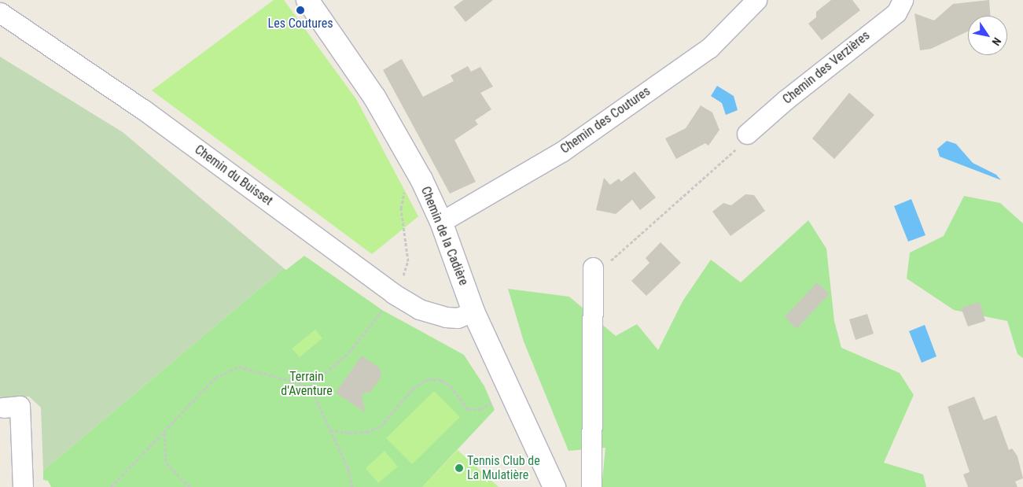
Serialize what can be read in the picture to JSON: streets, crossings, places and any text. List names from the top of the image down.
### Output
{
  "streets": {
    "street": [
      "Chemin des Verzières",
      "Chemin des Coutures",
      "Chemin du Buisset",
      "Chemin de la Cadière"
    ]
  },
  "crossings": [
    ["Chemin des Coutures", "Chemin de la Cadière"],
    ["Chemin du Buisset", "Chemin de la Cadière"]
  ],
  "parks": ["Terrain d'Aventure"],
  "places": ["Les Coutures", "Tennis Club de La Mulatière"],
  "north": "bottom right"
}
